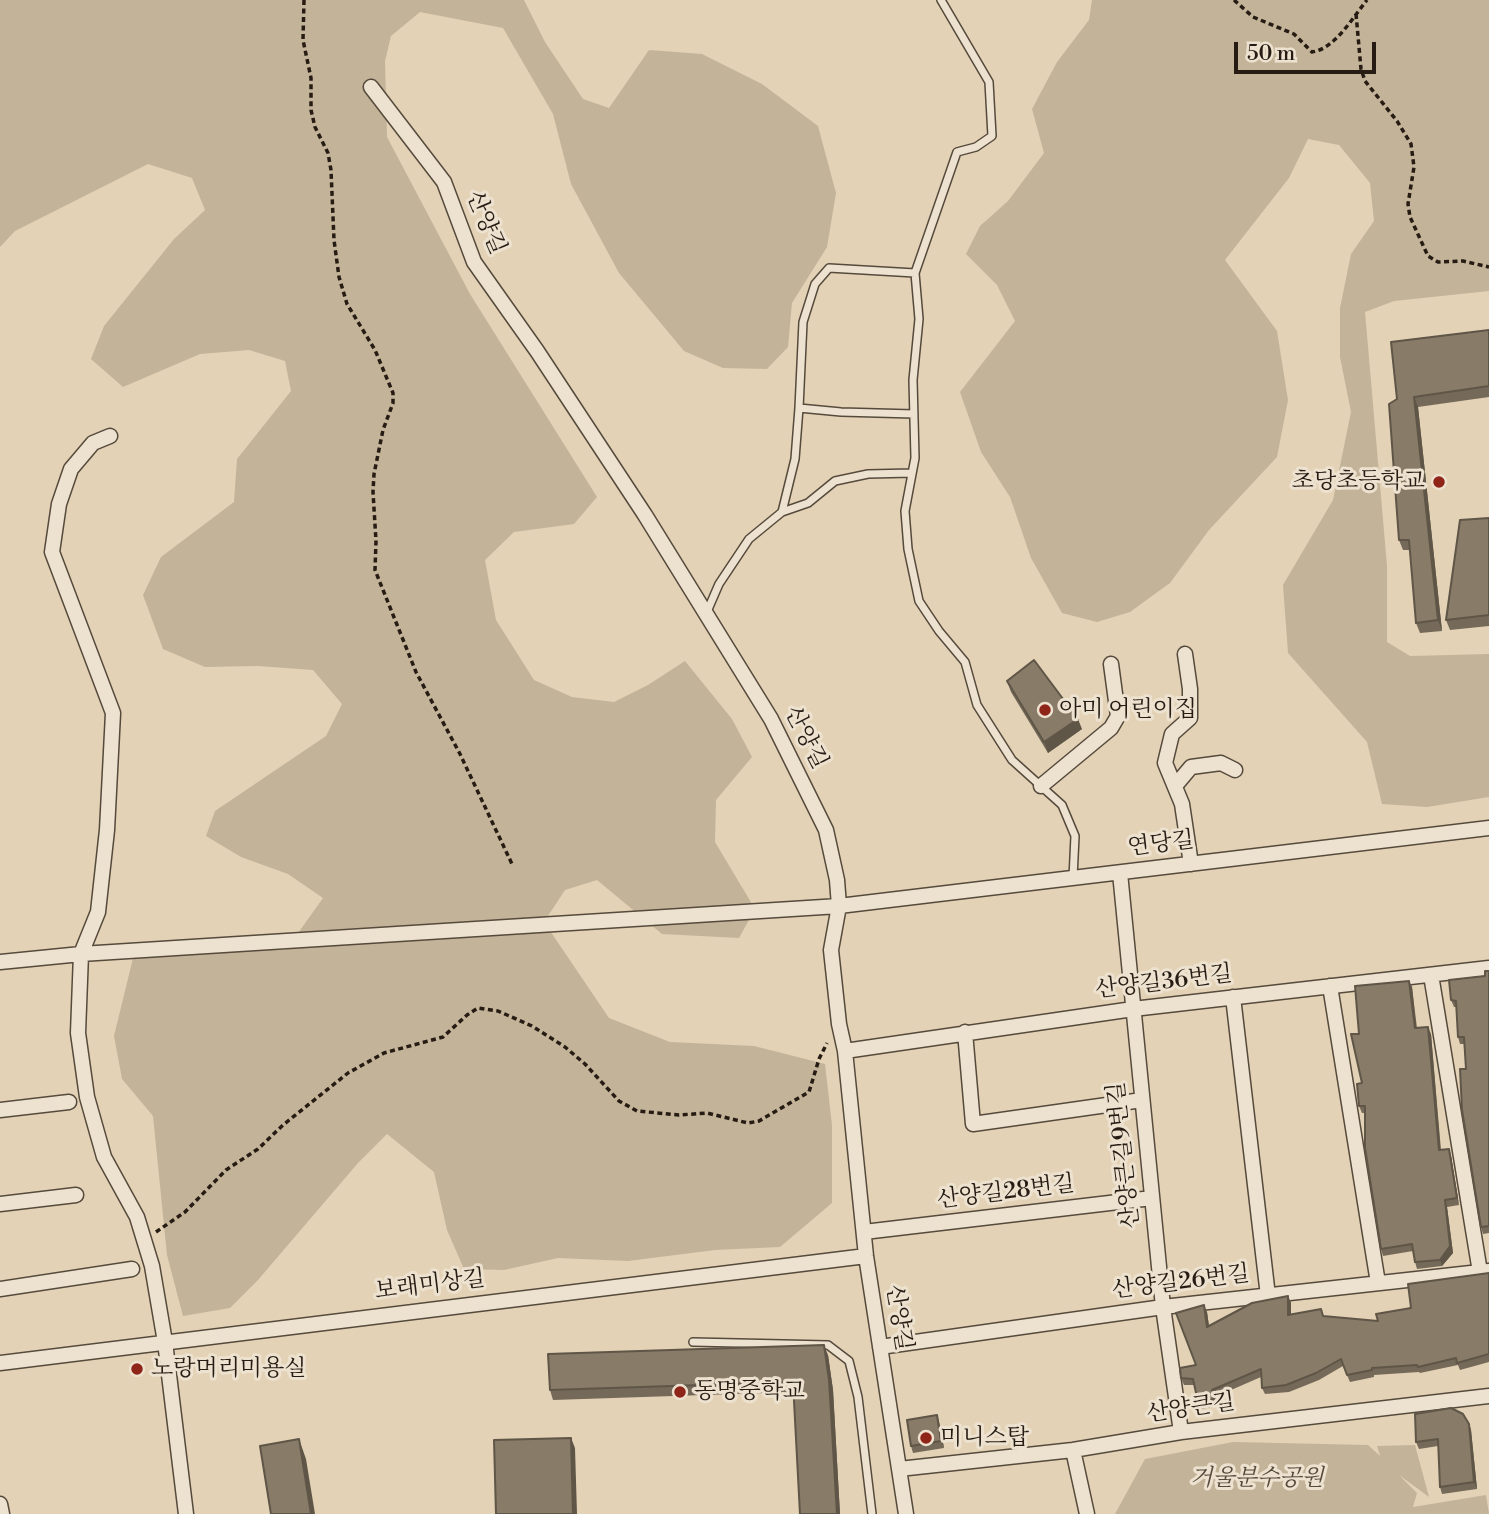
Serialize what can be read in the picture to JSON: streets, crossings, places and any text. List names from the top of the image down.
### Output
{
  "streets": {
    "street": [
      "산양길",
      "연당길",
      "산양길36번길",
      "산양큰길9번길",
      "산양길28번길",
      "산양길26번길",
      "보래미상길",
      "산양큰길"
    ]
  },
  "crossings": [
    ["산양길", "연당길"],
    ["산양길", "산양길36번길"],
    ["산양길", "산양길28번길"],
    ["산양길", "산양길26번길"],
    ["산양길", "보래미상길"],
    ["산양길", "산양큰길"],
    ["연당길", "산양큰길9번길"],
    ["산양길36번길", "산양큰길9번길"],
    ["산양큰길9번길", "산양길28번길"],
    ["산양큰길9번길", "산양길26번길"],
    ["산양큰길9번길", "산양큰길"]
  ],
  "parks": ["거울분수공원"],
  "places": [
    "초당초등학교",
    "아미 어린이집",
    "노랑머리미용실",
    "동명중학교",
    "미니스탑"
  ],
  "scale_bar": "50 m"
}
